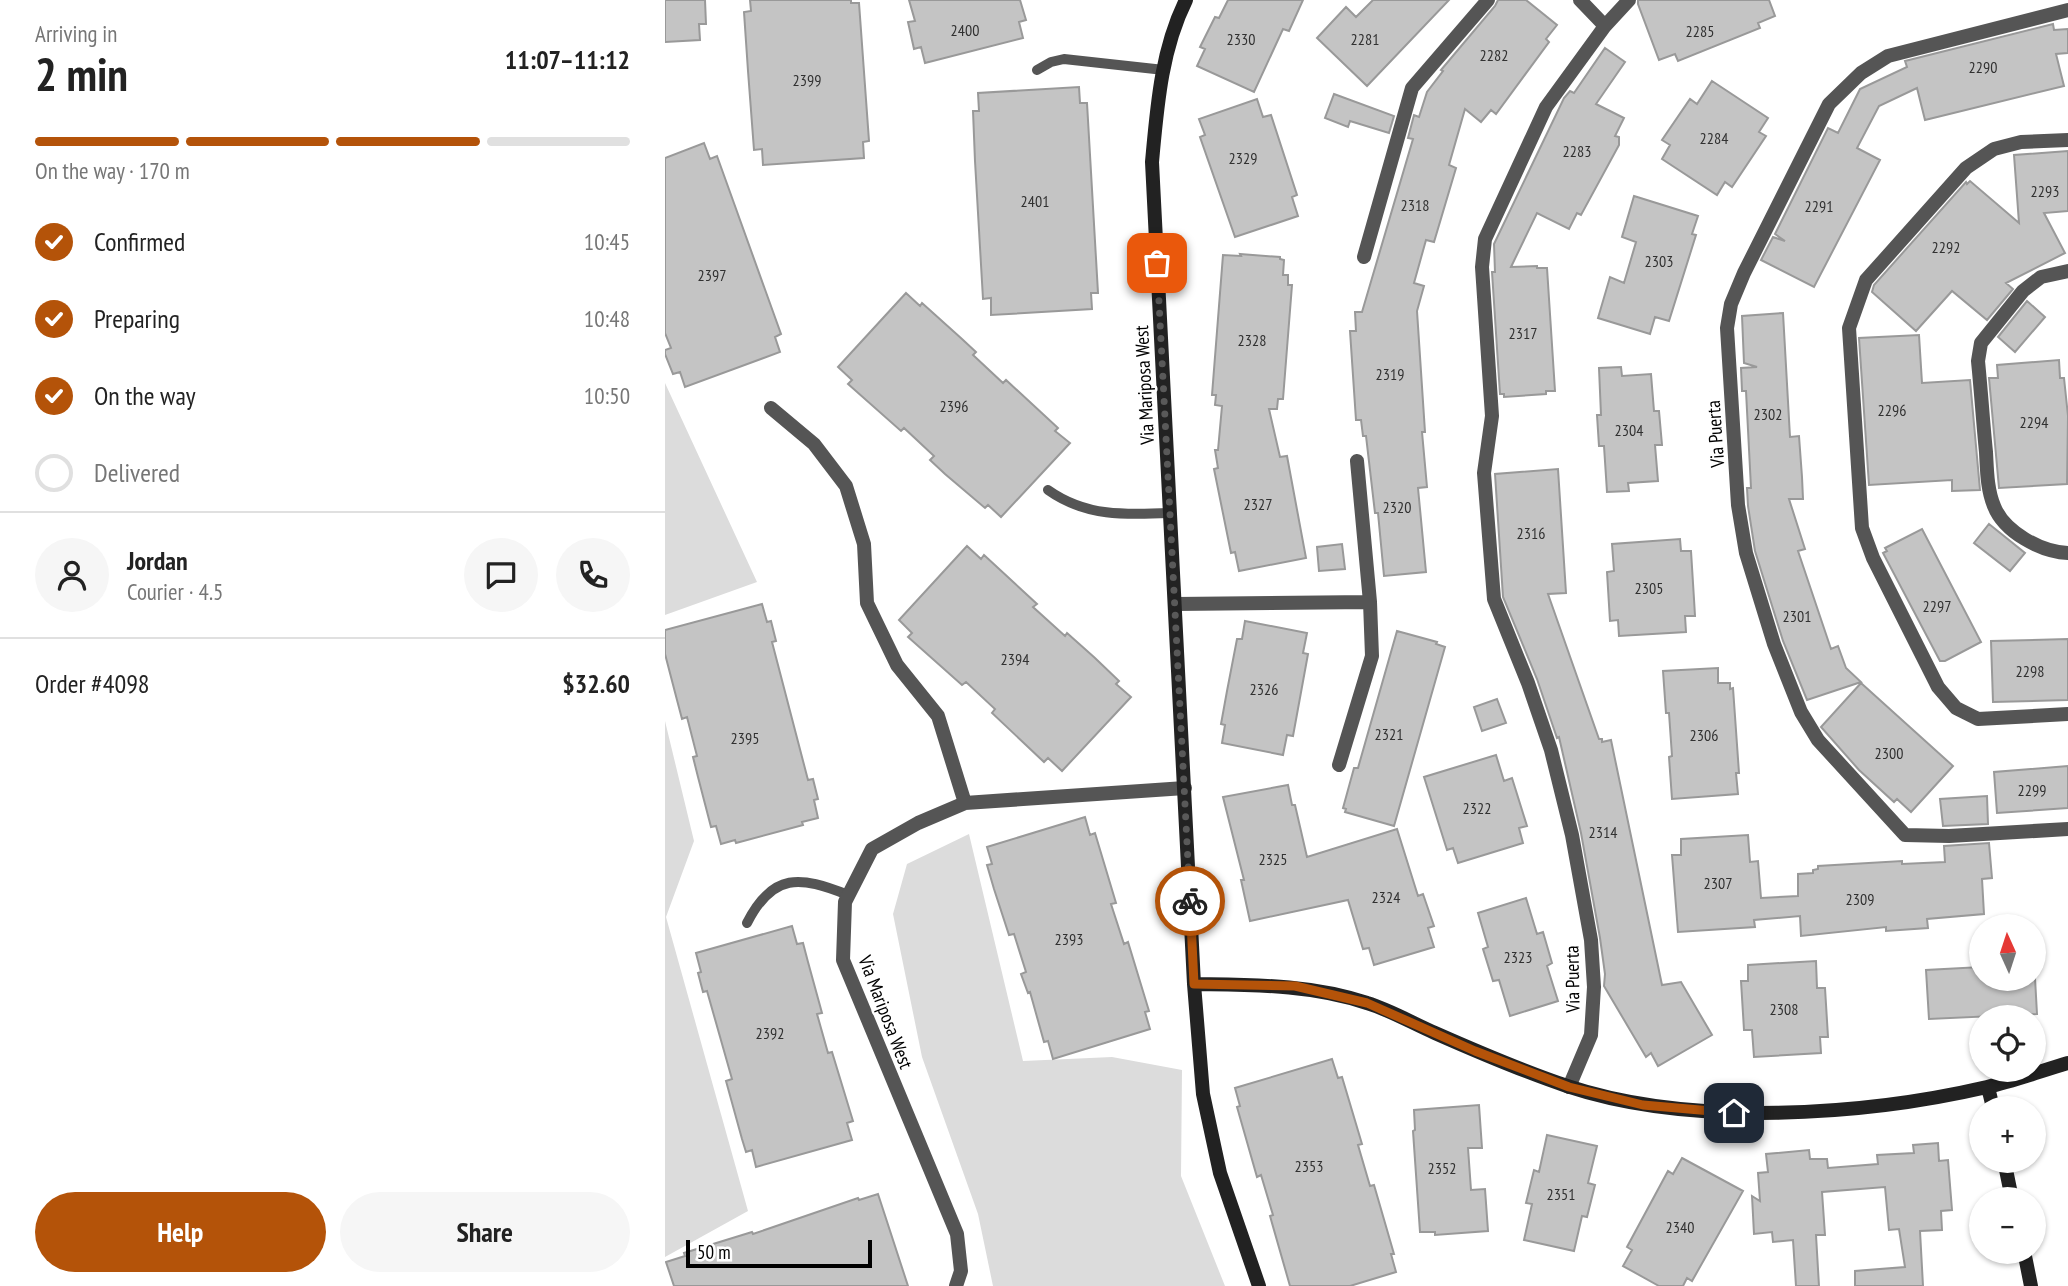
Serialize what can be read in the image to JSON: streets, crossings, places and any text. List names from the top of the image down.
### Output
{
  "streets": {
    "street": ["Via Mariposa West", "Via Puerta"]
  },
  "house_numbers": [
    "2400",
    "2285",
    "2330",
    "2281",
    "2282",
    "2290",
    "2399",
    "2284",
    "2283",
    "2329",
    "2293",
    "2401",
    "2318",
    "2291",
    "2292",
    "2303",
    "2397",
    "2317",
    "2328",
    "2319",
    "2396",
    "2296",
    "2302",
    "2294",
    "2304",
    "2327",
    "2320",
    "2316",
    "2305",
    "2297",
    "2301",
    "2394",
    "2298",
    "2326",
    "2321",
    "2306",
    "2395",
    "2300",
    "2299",
    "2322",
    "2314",
    "2325",
    "2307",
    "2324",
    "2309",
    "2393",
    "2323",
    "2308",
    "2392",
    "2353",
    "2352",
    "2351",
    "2340"
  ],
  "scale_bar": "50 m",
  "north": "top",
  "page": {
    "heading": ["2 min", "Arriving in", "11:07–11:12"],
    "panel": [
      "Jordan",
      "Courier · 4.5",
      "Order #4098",
      "$32.60"
    ],
    "bar": "On the way · 170 m",
    "list": [
      ["Confirmed", "10:45"],
      ["Preparing", "10:48"],
      ["On the way", "10:50"],
      "Delivered"
    ],
    "map_buttons": ["+", "−"],
    "buttons": ["Help", "Share"],
    "scale": "50 m"
  }
}
